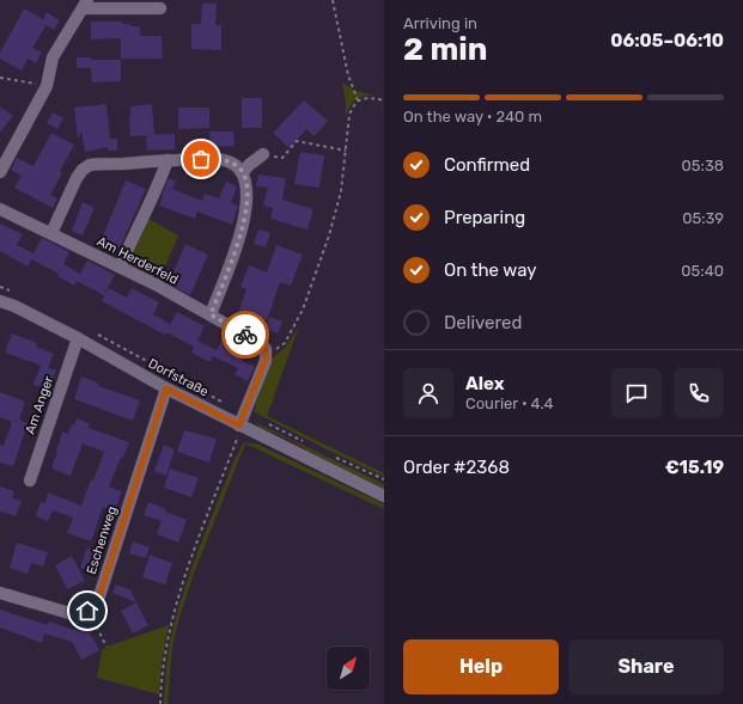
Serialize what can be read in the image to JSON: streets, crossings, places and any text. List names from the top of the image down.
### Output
{
  "streets": {
    "street": [
      "Am Herderfeld",
      "Dorfstraße",
      "Am Anger",
      "Eschenweg"
    ]
  },
  "crossings": [
    ["Dorfstraße", "Am Anger"],
    ["Dorfstraße", "Eschenweg"]
  ],
  "north": "top right",
  "page": {
    "heading": ["2 min", "Arriving in", "06:05–06:10"],
    "panel": [
      "Alex",
      "Courier · 4.4",
      "Order #2368",
      "€15.19"
    ],
    "bar": "On the way · 240 m",
    "list": [
      ["Confirmed", "05:38"],
      ["Preparing", "05:39"],
      ["On the way", "05:40"],
      "Delivered"
    ],
    "buttons": ["Help", "Share"]
  }
}
